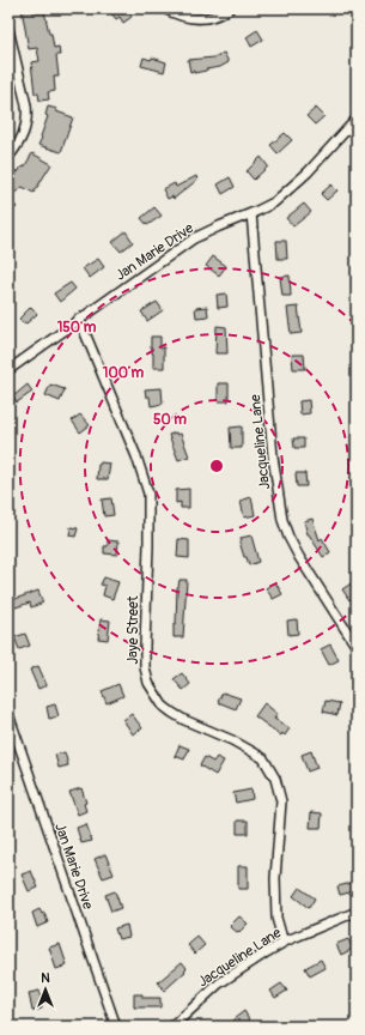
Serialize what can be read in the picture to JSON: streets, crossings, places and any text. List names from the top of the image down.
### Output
{
  "streets": {
    "street": ["Jan Marie Drive", "Jacqueline Lane", "Jaye Street"]
  },
  "crossings": [
    ["Jan Marie Drive", "Jacqueline Lane"],
    ["Jan Marie Drive", "Jaye Street"],
    ["Jacqueline Lane", "Jaye Street"]
  ],
  "north": "top",
  "rings": ["150 m", "100 m", "50 m"]
}
